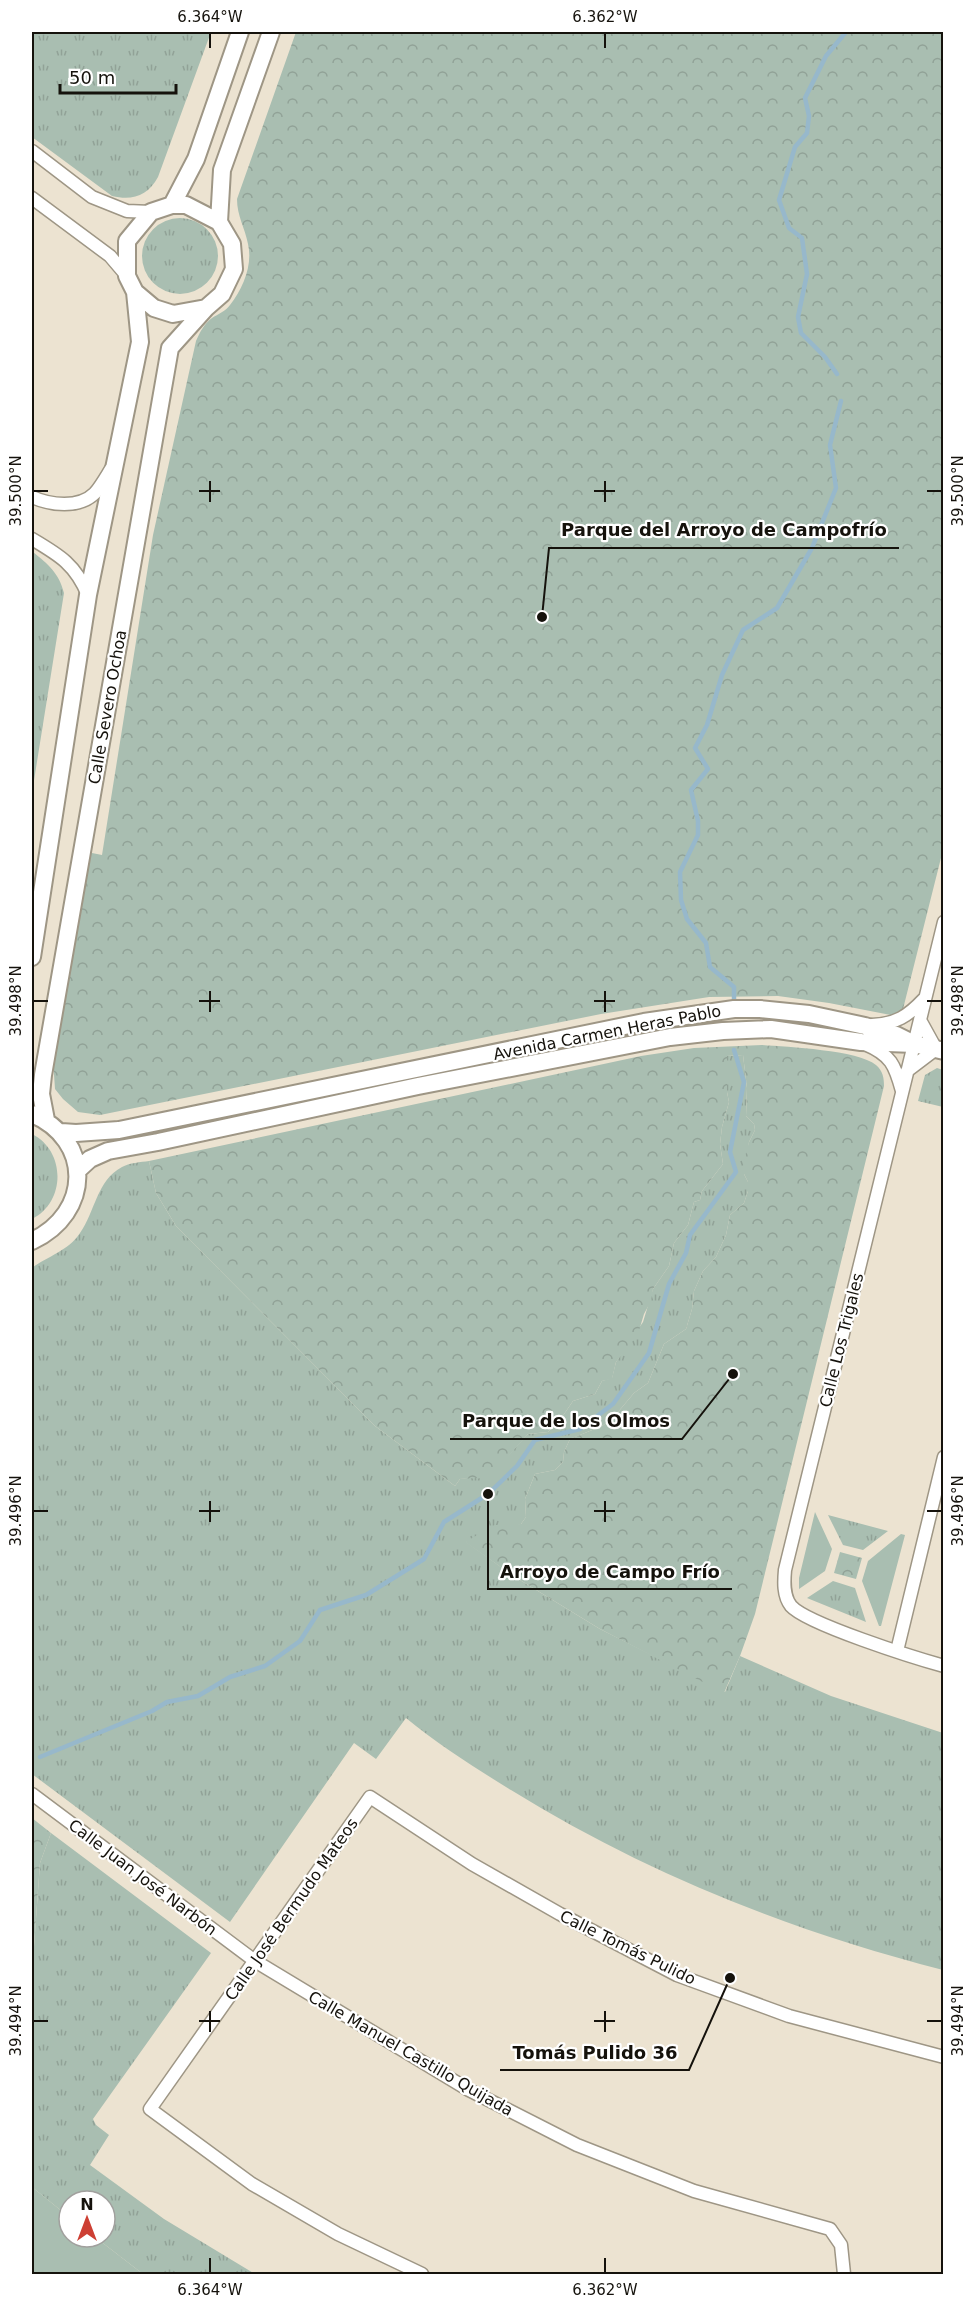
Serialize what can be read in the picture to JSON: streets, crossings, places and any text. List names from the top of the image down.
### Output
{
  "streets": {
    "main road": ["Calle Severo Ochoa", "Avenida Carmen Heras Pablo"],
    "street": [
      "Calle Los Trigales",
      "Calle Juan José Narbón",
      "Calle José Bermudo Mateos",
      "Calle Tomás Pulido",
      "Calle Manuel Castillo Quijada"
    ]
  },
  "crossings": [
    ["Avenida Carmen Heras Pablo", "Calle Los Trigales"],
    ["Calle Juan José Narbón", "Calle José Bermudo Mateos"],
    ["Calle Juan José Narbón", "Calle Manuel Castillo Quijada"],
    ["Calle José Bermudo Mateos", "Calle Tomás Pulido"],
    ["Calle José Bermudo Mateos", "Calle Manuel Castillo Quijada"]
  ],
  "places": [
    "Parque del Arroyo de Campofrío",
    "Parque de los Olmos",
    "Arroyo de Campo Frío",
    "Tomás Pulido 36"
  ],
  "scale_bar": "50 m",
  "north": "top",
  "coordinates": [
    "6.364°W",
    "6.362°W",
    "39.500°N",
    "39.498°N",
    "39.496°N",
    "39.494°N"
  ]
}
